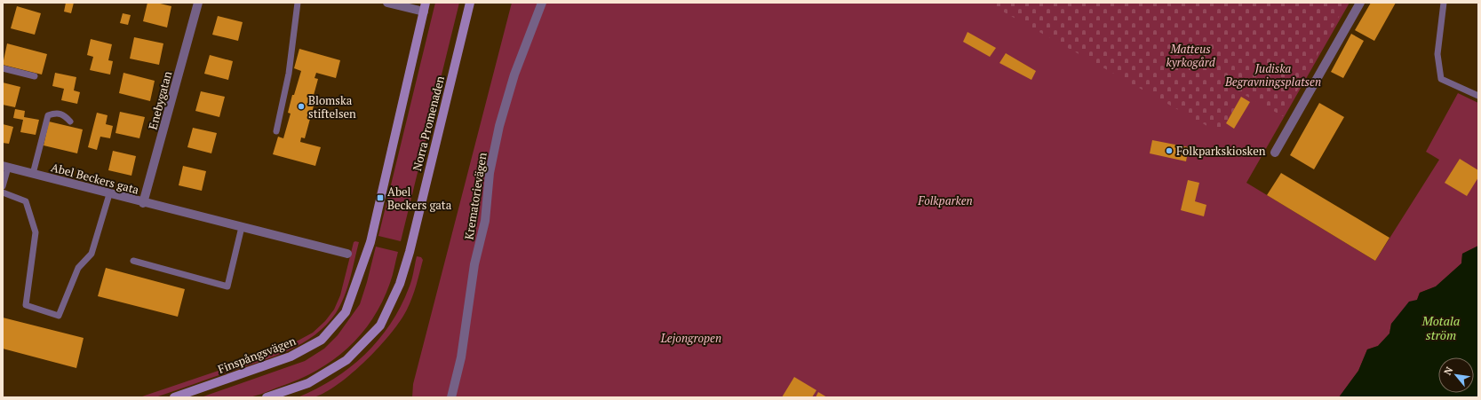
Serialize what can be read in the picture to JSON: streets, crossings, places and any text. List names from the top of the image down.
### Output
{
  "streets": {
    "main road": ["Norra Promenaden", "Finspångsvägen"],
    "street": ["Enebygatan", "Abel Beckers gata", "Krematorievägen"]
  },
  "crossings": [
    ["Enebygatan", "Abel Beckers gata"]
  ],
  "water": ["Motala ström"],
  "parks": [
    "Matteus kyrkogård",
    "Judiska Begravningsplatsen",
    "Folkparken",
    "Lejongropen"
  ],
  "places": {
    "other": ["Blomska stiftelsen", "Folkparkskiosken"],
    "transit": ["Abel Beckers gata"]
  },
  "north": "top left"
}
